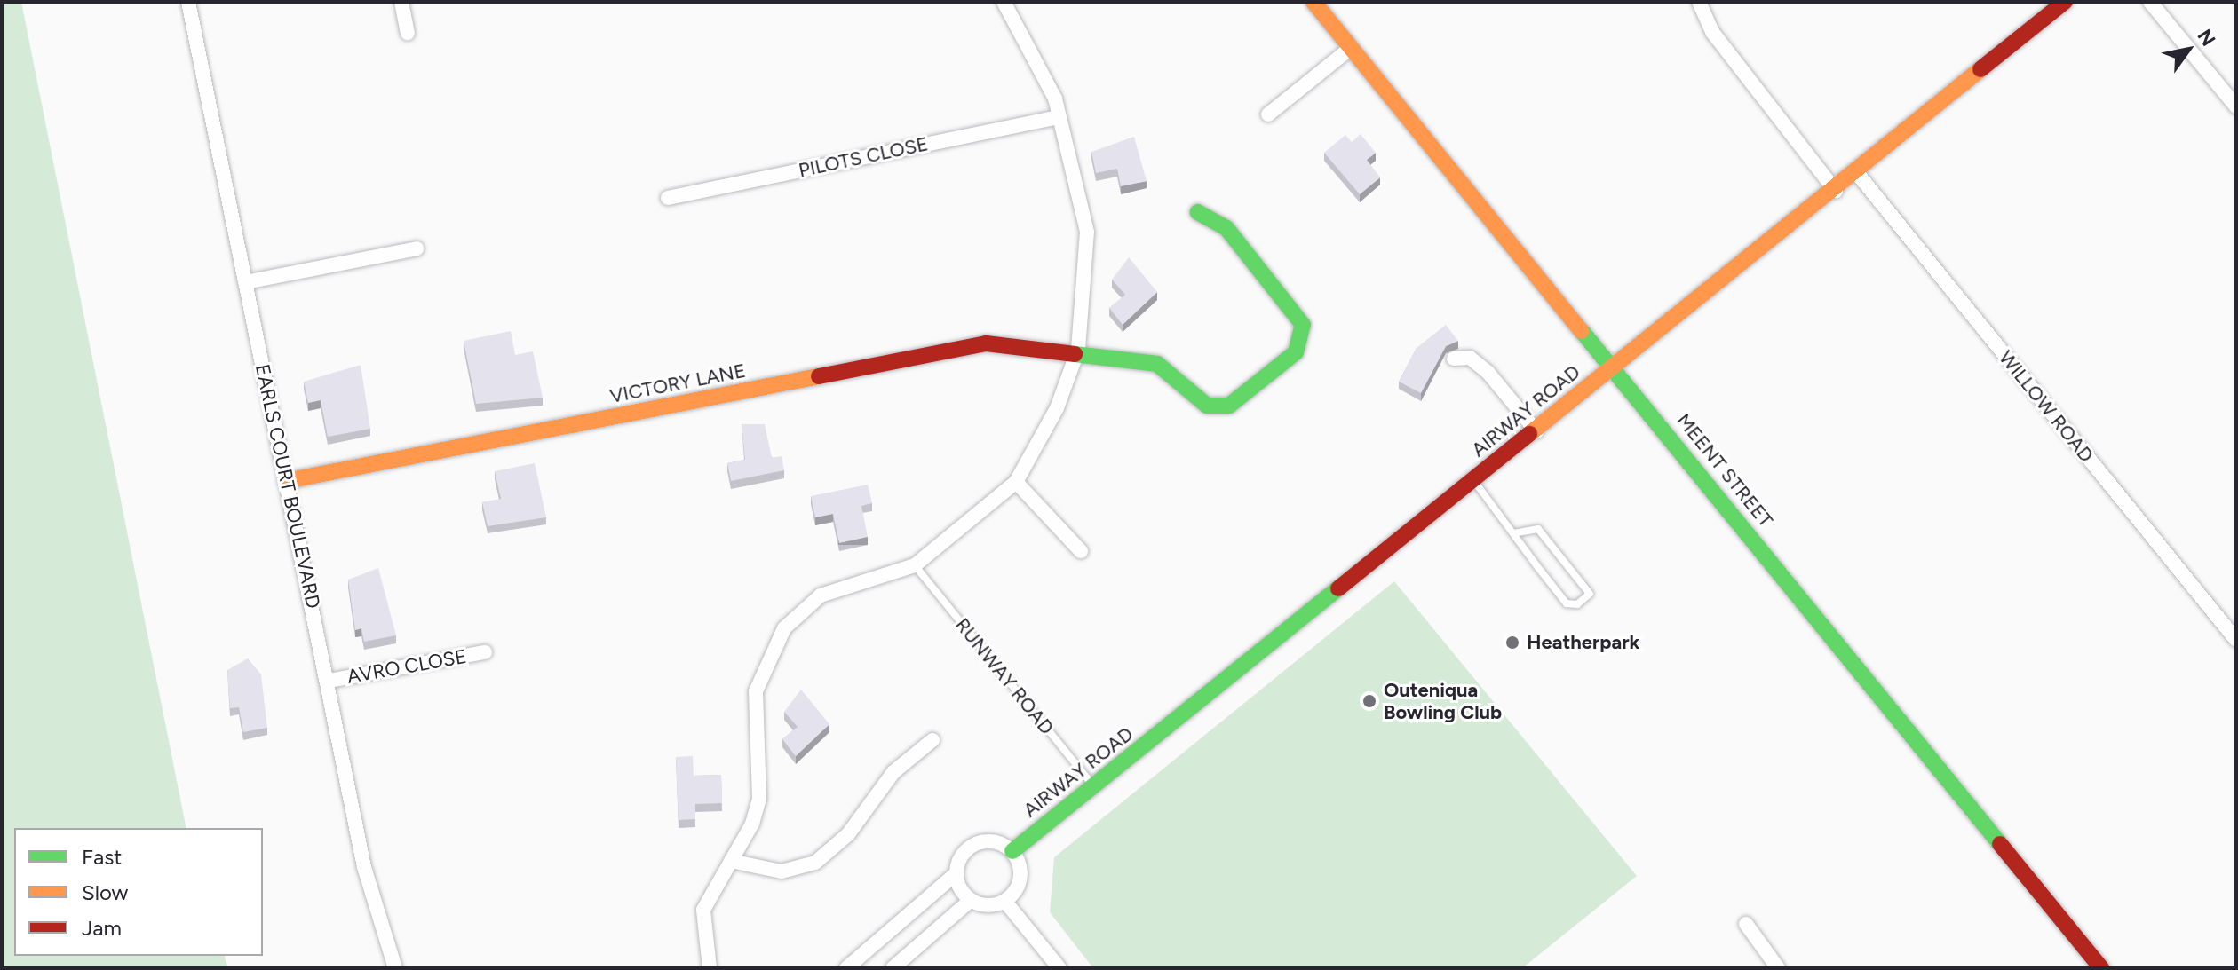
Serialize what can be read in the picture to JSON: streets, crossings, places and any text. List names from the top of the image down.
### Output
{
  "streets": {
    "street": [
      "PILOTS CLOSE",
      "VICTORY LANE",
      "WILLOW ROAD",
      "AIRWAY ROAD",
      "MEENT STREET",
      "EARLS COURT BOULEVARD",
      "AVRO CLOSE"
    ],
    "lane": ["RUNWAY ROAD"]
  },
  "crossings": [
    ["VICTORY LANE", "EARLS COURT BOULEVARD"],
    ["WILLOW ROAD", "AIRWAY ROAD"],
    ["AIRWAY ROAD", "MEENT STREET"],
    ["AIRWAY ROAD", "RUNWAY ROAD"],
    ["EARLS COURT BOULEVARD", "AVRO CLOSE"]
  ],
  "places": ["Heatherpark", "Outeniqua Bowling Club"],
  "legend": ["Fast", "Slow", "Jam"],
  "north": "top right"
}
